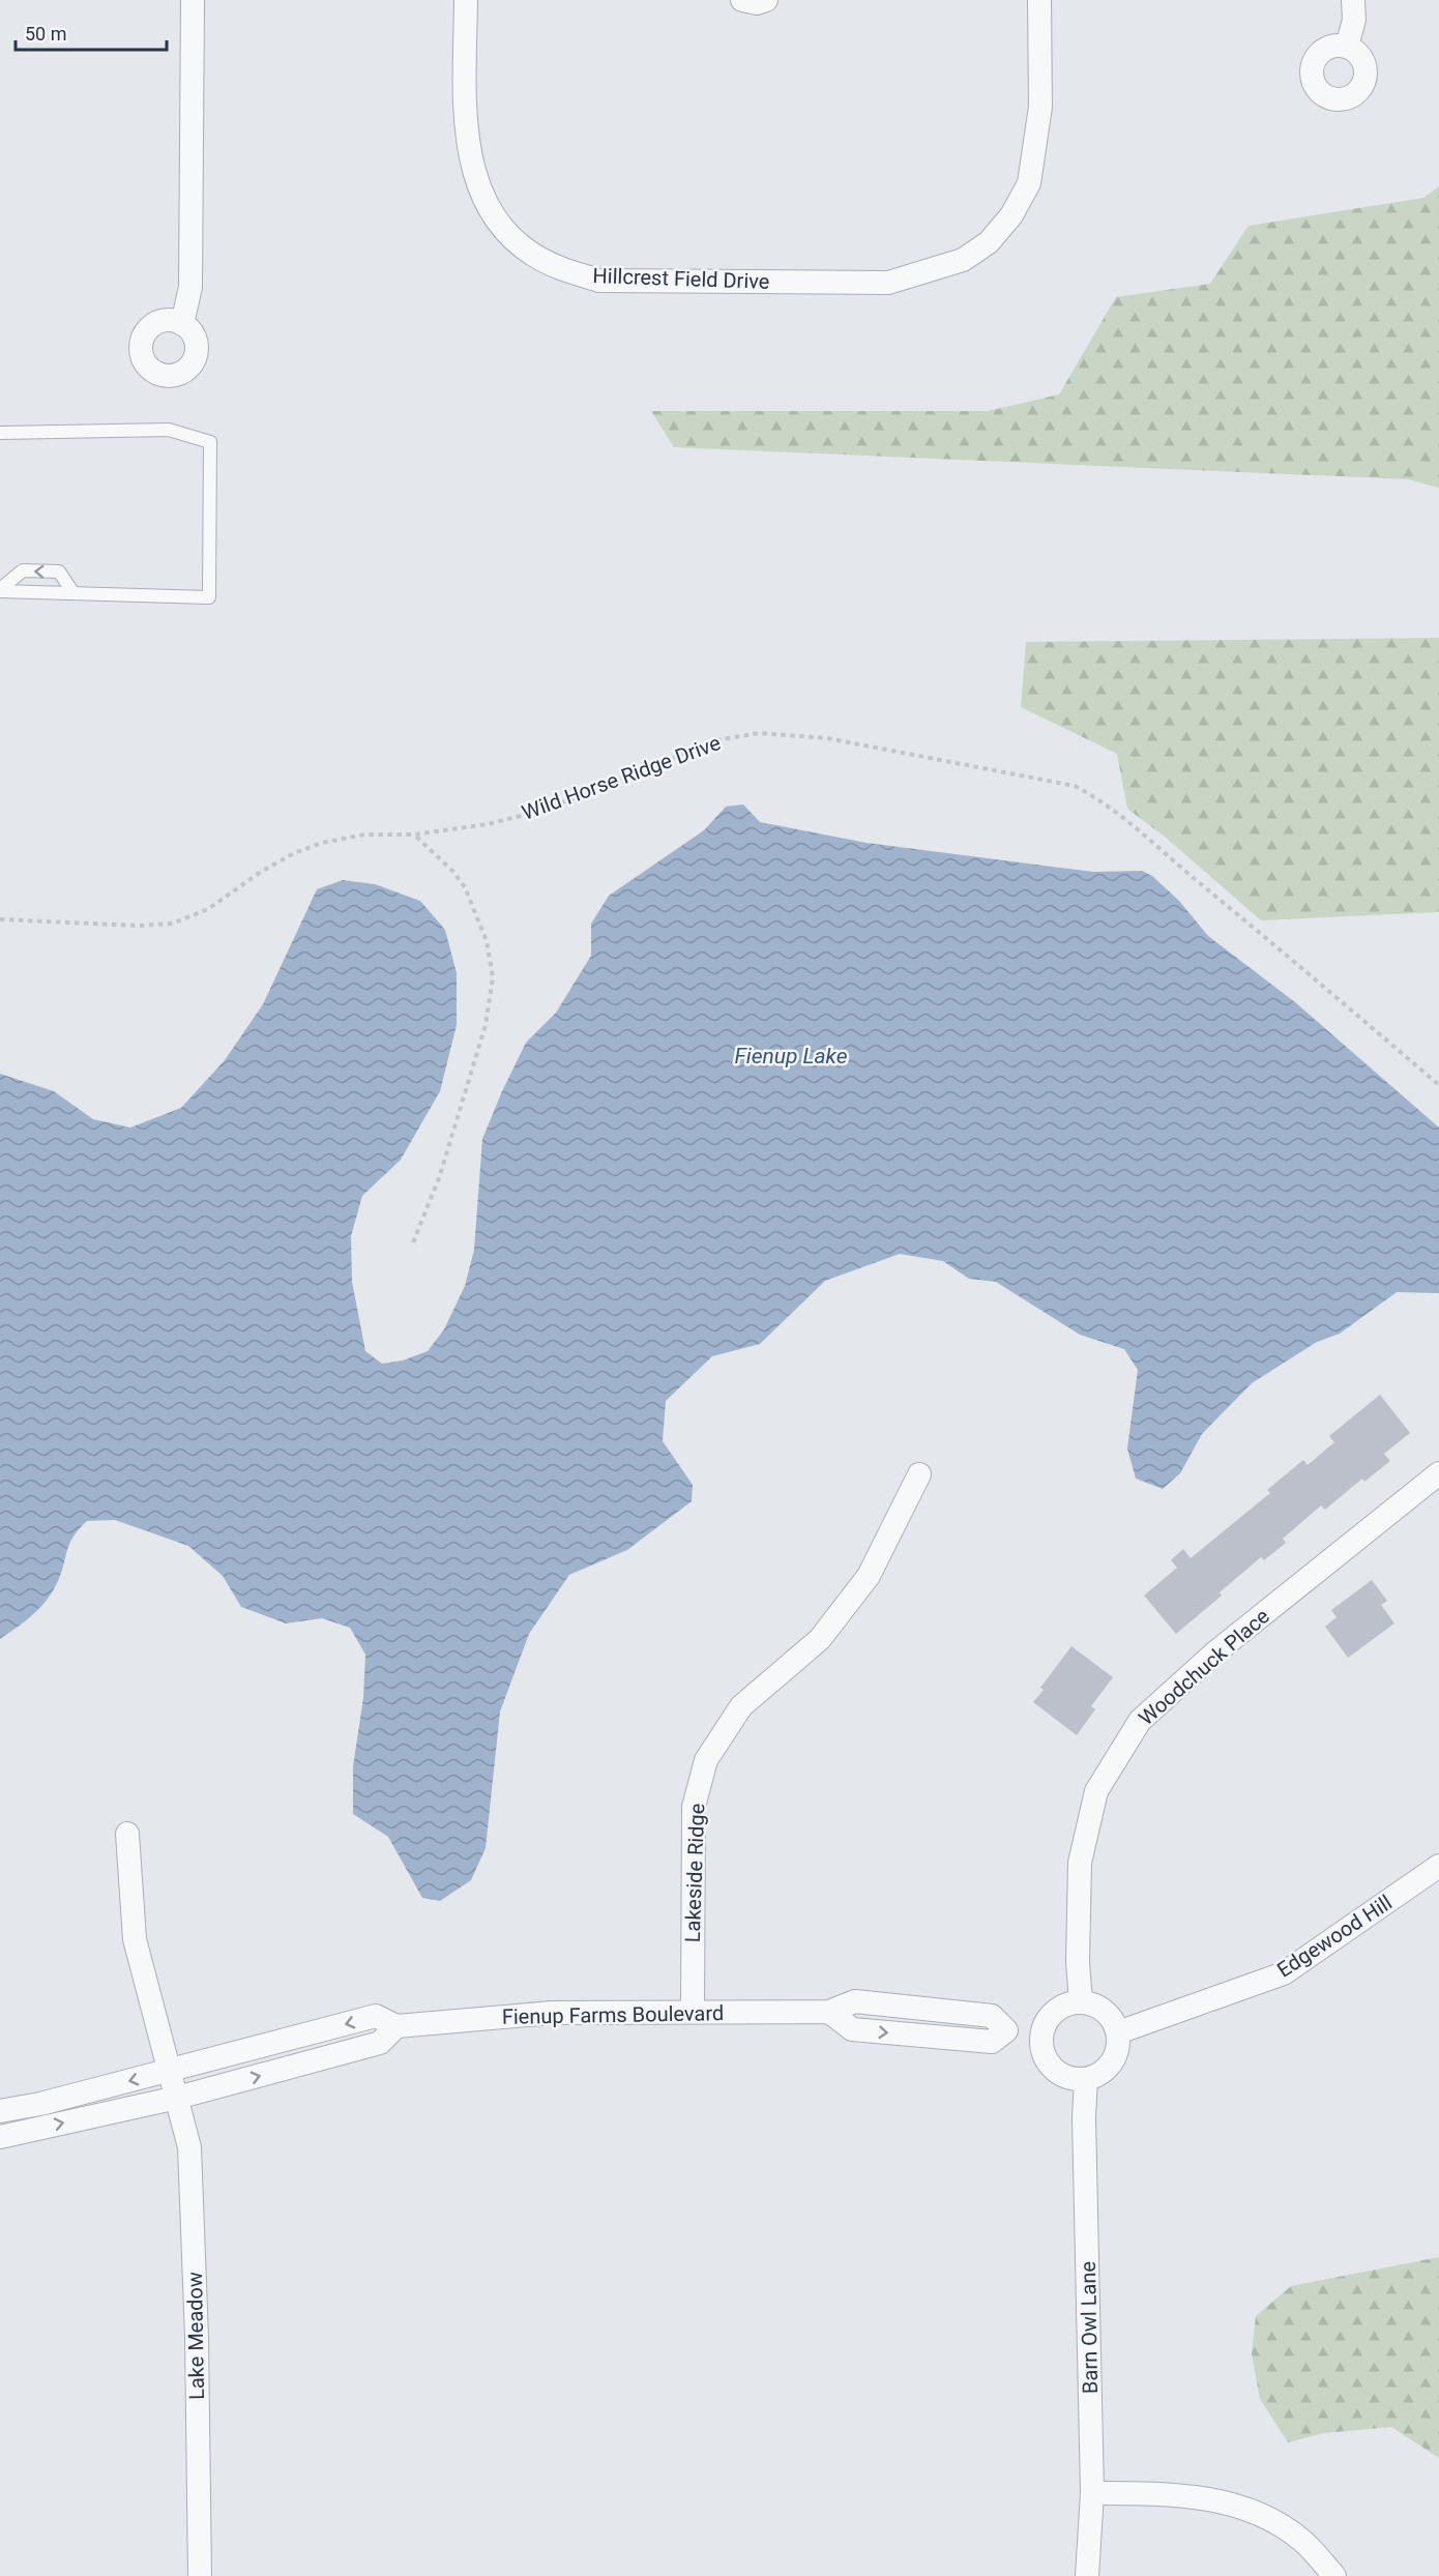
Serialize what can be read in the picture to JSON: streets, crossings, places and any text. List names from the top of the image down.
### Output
{
  "streets": {
    "street": [
      "Hillcrest Field Drive",
      "Woodchuck Place",
      "Lakeside Ridge",
      "Edgewood Hill",
      "Fienup Farms Boulevard",
      "Barn Owl Lane",
      "Lake Meadow"
    ],
    "path": ["Wild Horse Ridge Drive"]
  },
  "crossings": [
    ["Woodchuck Place", "Edgewood Hill"],
    ["Woodchuck Place", "Fienup Farms Boulevard"],
    ["Woodchuck Place", "Barn Owl Lane"],
    ["Lakeside Ridge", "Fienup Farms Boulevard"],
    ["Edgewood Hill", "Fienup Farms Boulevard"],
    ["Edgewood Hill", "Barn Owl Lane"],
    ["Fienup Farms Boulevard", "Barn Owl Lane"],
    ["Fienup Farms Boulevard", "Lake Meadow"]
  ],
  "water": ["Fienup Lake"],
  "scale_bar": "50 m"
}
